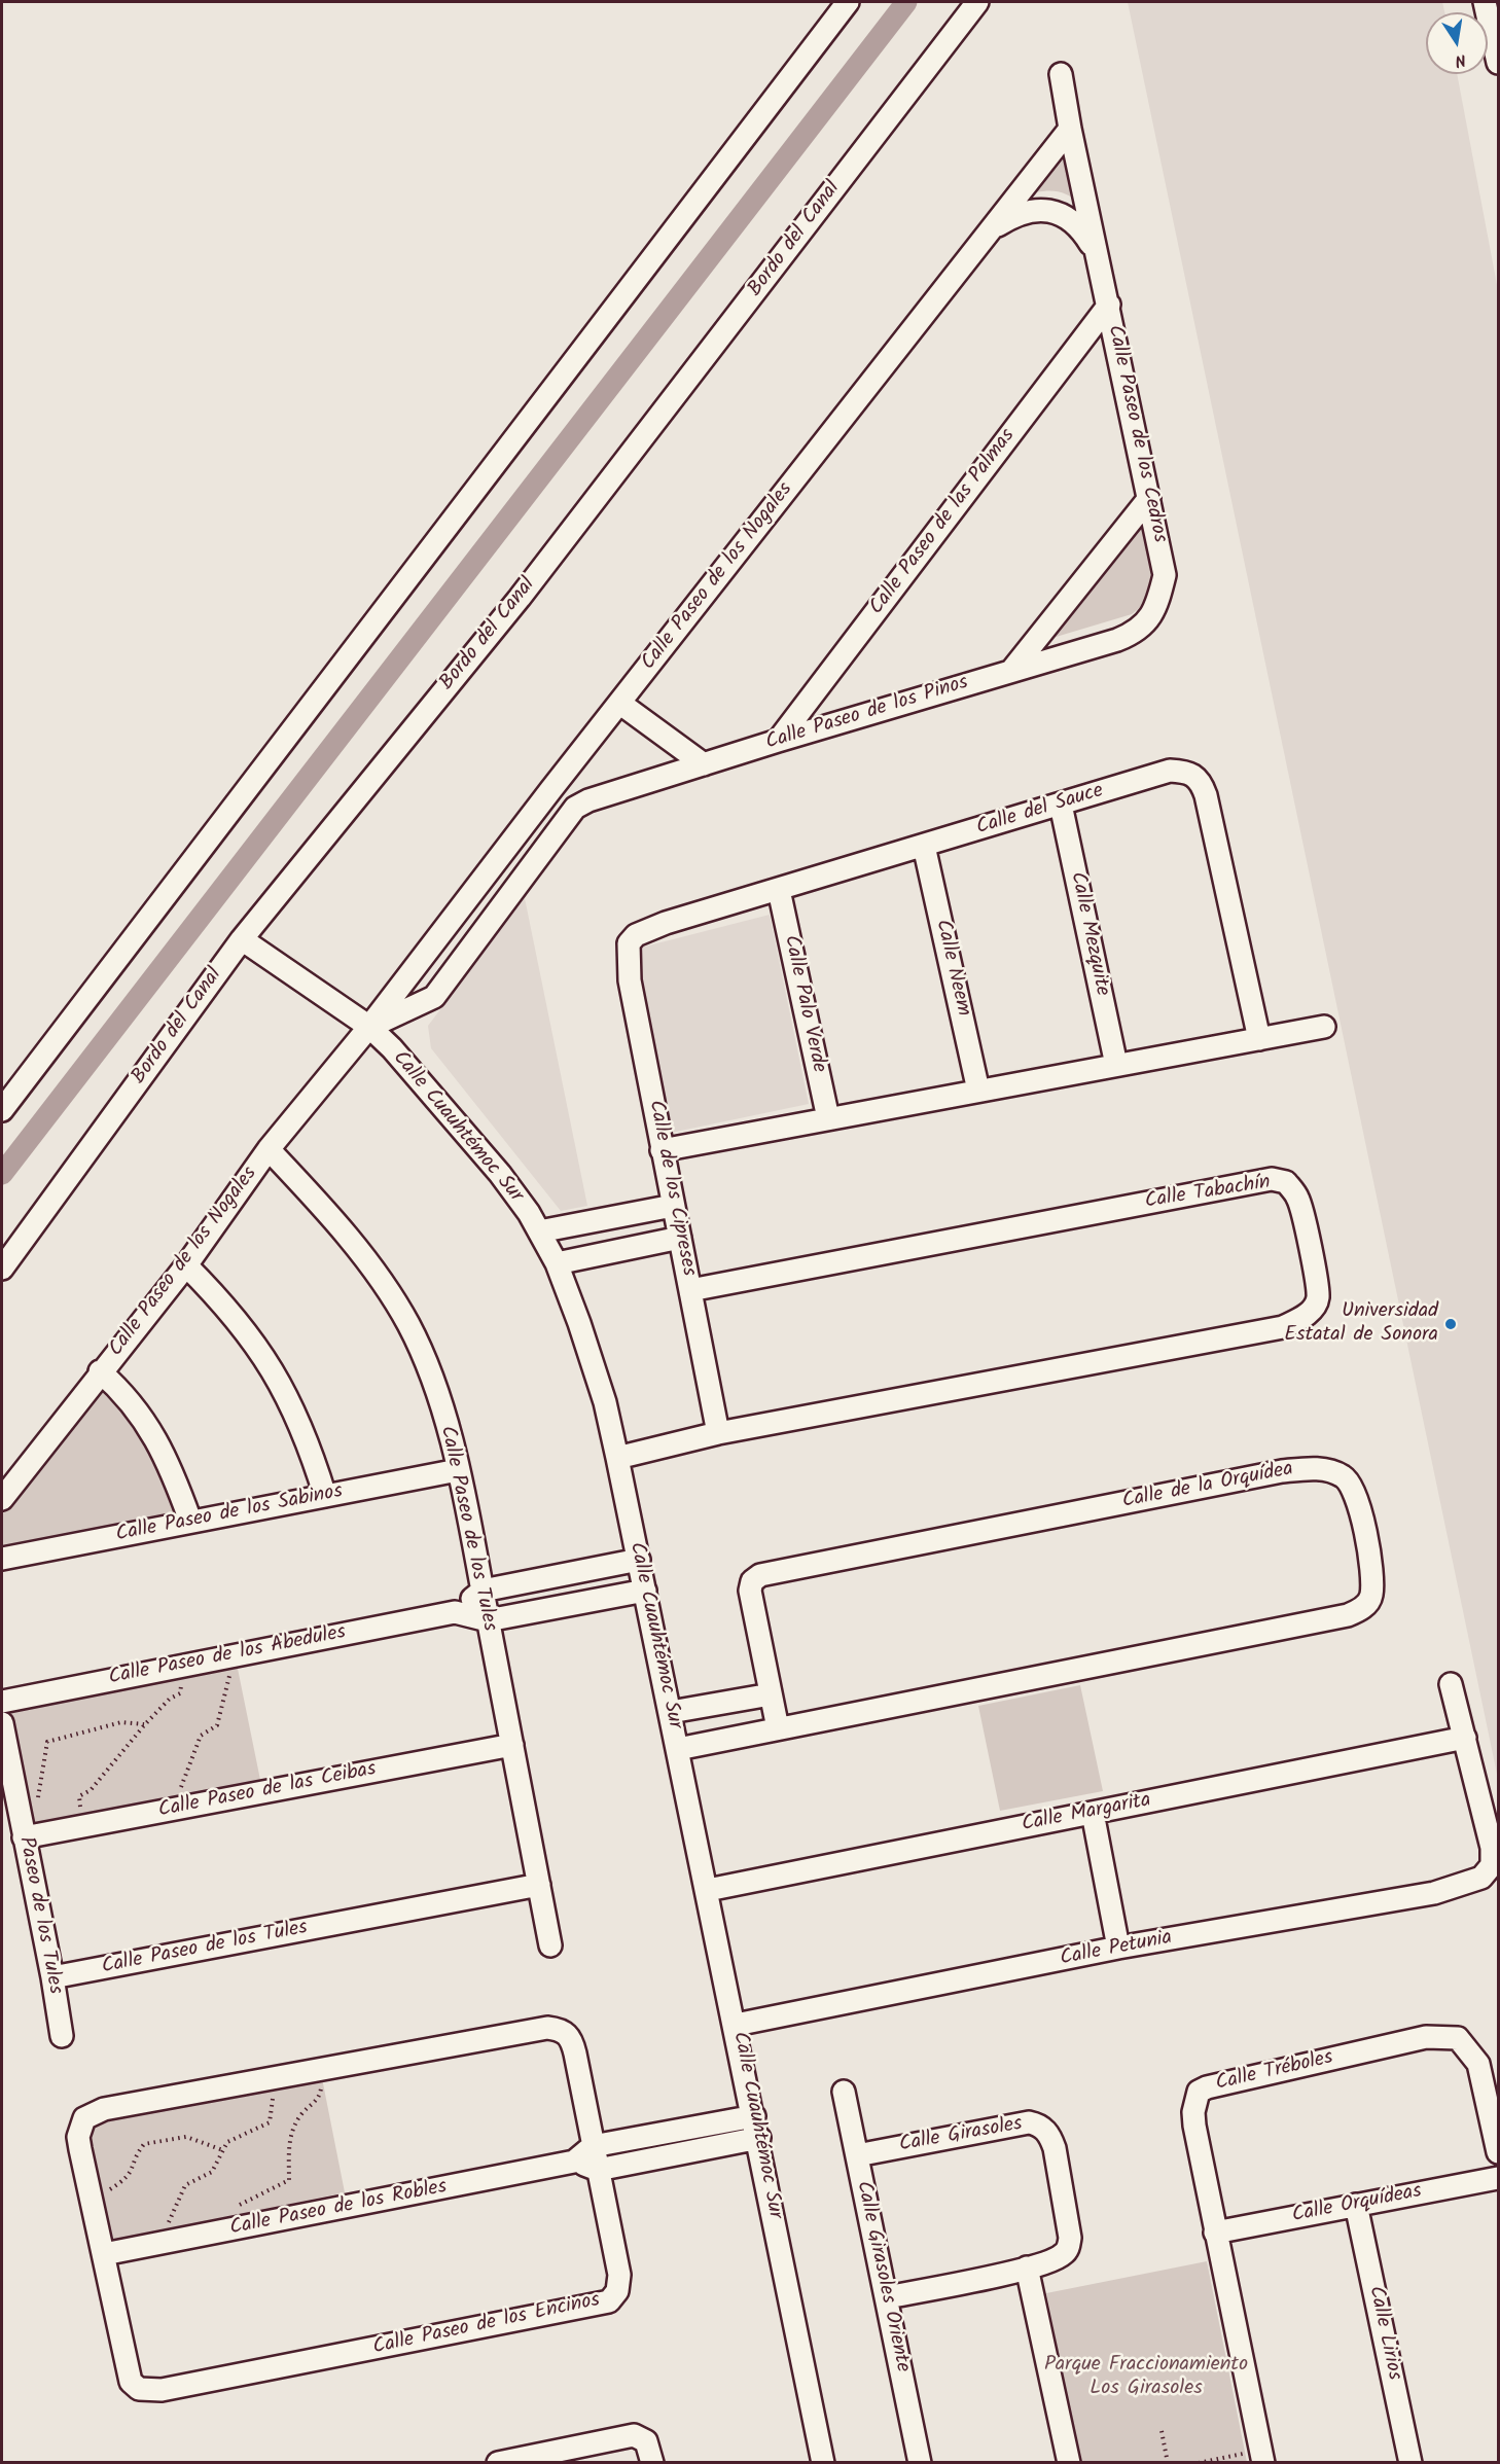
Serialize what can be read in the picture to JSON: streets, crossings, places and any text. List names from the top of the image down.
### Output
{
  "streets": {
    "street": [
      "Bordo del Canal",
      "Calle Paseo de los Cedros",
      "Calle Paseo de las Palmas",
      "Calle Paseo de los Nogales",
      "Calle Paseo de los Pinos",
      "Calle del Sauce",
      "Calle Mezquite",
      "Calle Neem",
      "Calle Palo Verde",
      "Calle Cuauhtémoc Sur",
      "Calle de los Cipreses",
      "Calle Tabachín",
      "Calle de la Orquídea",
      "Calle Paseo de los Sabinos",
      "Calle Paseo de los Tules",
      "Calle Paseo de los Abedules",
      "Calle Paseo de las Ceibas",
      "Calle Margarita",
      "Paseo de los Tules",
      "Calle Petunia",
      "Calle Tréboles",
      "Calle Girasoles",
      "Calle Orquídeas",
      "Calle Paseo de los Robles",
      "Calle Girasoles Oriente",
      "Calle Paseo de los Encinos",
      "Calle Lirios"
    ]
  },
  "crossings": [
    ["Bordo del Canal", "Calle Cuauhtémoc Sur"],
    ["Calle Paseo de los Cedros", "Calle Paseo de las Palmas"],
    ["Calle Paseo de los Cedros", "Calle Paseo de los Nogales"],
    ["Calle Paseo de los Cedros", "Calle Paseo de los Pinos"],
    ["Calle Paseo de las Palmas", "Calle Paseo de los Pinos"],
    ["Calle Paseo de los Nogales", "Calle Paseo de los Pinos"],
    ["Calle Paseo de los Nogales", "Calle Cuauhtémoc Sur"],
    ["Calle Paseo de los Nogales", "Calle Paseo de los Tules"],
    ["Calle del Sauce", "Calle Mezquite"],
    ["Calle del Sauce", "Calle Neem"],
    ["Calle del Sauce", "Calle Palo Verde"],
    ["Calle del Sauce", "Calle de los Cipreses"],
    ["Calle Cuauhtémoc Sur", "Calle Tabachín"],
    ["Calle Cuauhtémoc Sur", "Calle de la Orquídea"],
    ["Calle Cuauhtémoc Sur", "Calle Paseo de los Abedules"],
    ["Calle Cuauhtémoc Sur", "Calle Margarita"],
    ["Calle Cuauhtémoc Sur", "Calle Petunia"],
    ["Calle Cuauhtémoc Sur", "Calle Paseo de los Robles"],
    ["Calle de los Cipreses", "Calle Tabachín"],
    ["Calle Paseo de los Sabinos", "Calle Paseo de los Tules"],
    ["Calle Paseo de los Tules", "Calle Paseo de los Abedules"],
    ["Calle Paseo de los Tules", "Calle Paseo de las Ceibas"],
    ["Calle Paseo de los Tules", "Paseo de los Tules"],
    ["Calle Paseo de las Ceibas", "Paseo de los Tules"],
    ["Calle Margarita", "Calle Petunia"],
    ["Calle Tréboles", "Calle Orquídeas"],
    ["Calle Girasoles", "Calle Girasoles Oriente"],
    ["Calle Orquídeas", "Calle Lirios"],
    ["Calle Paseo de los Robles", "Calle Paseo de los Encinos"]
  ],
  "parks": ["Parque Fraccionamiento Los Girasoles"],
  "places": ["Universidad Estatal de Sonora"],
  "north": "bottom"
}
